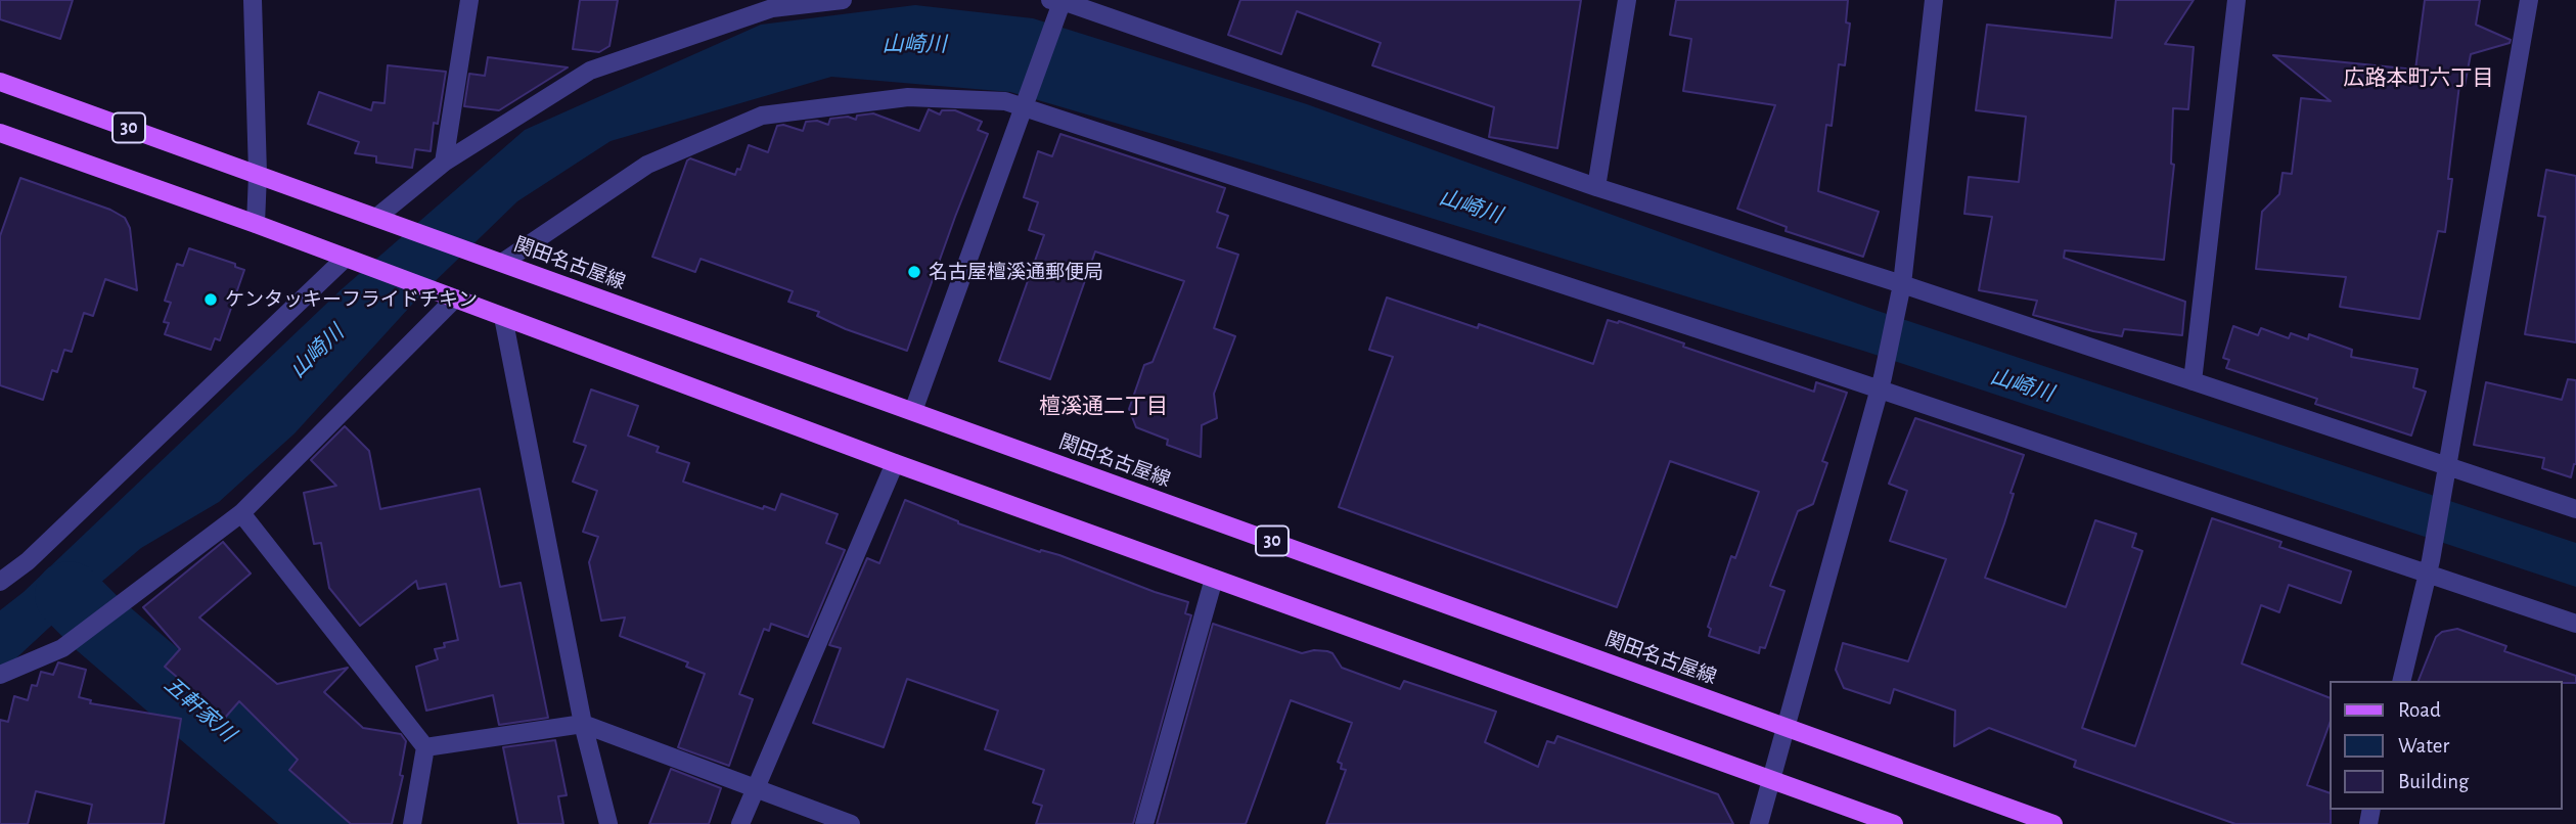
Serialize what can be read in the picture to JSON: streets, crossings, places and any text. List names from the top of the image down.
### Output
{
  "streets": {
    "main road": ["30", "関田名古屋線"]
  },
  "districts": ["広路本町六丁目", "檀溪通二丁目"],
  "water": ["山崎川", "五軒家川"],
  "places": ["名古屋檀溪通郵便局", "ケンタッキーフライドチキン"],
  "legend": ["Road", "Water", "Building"]
}
